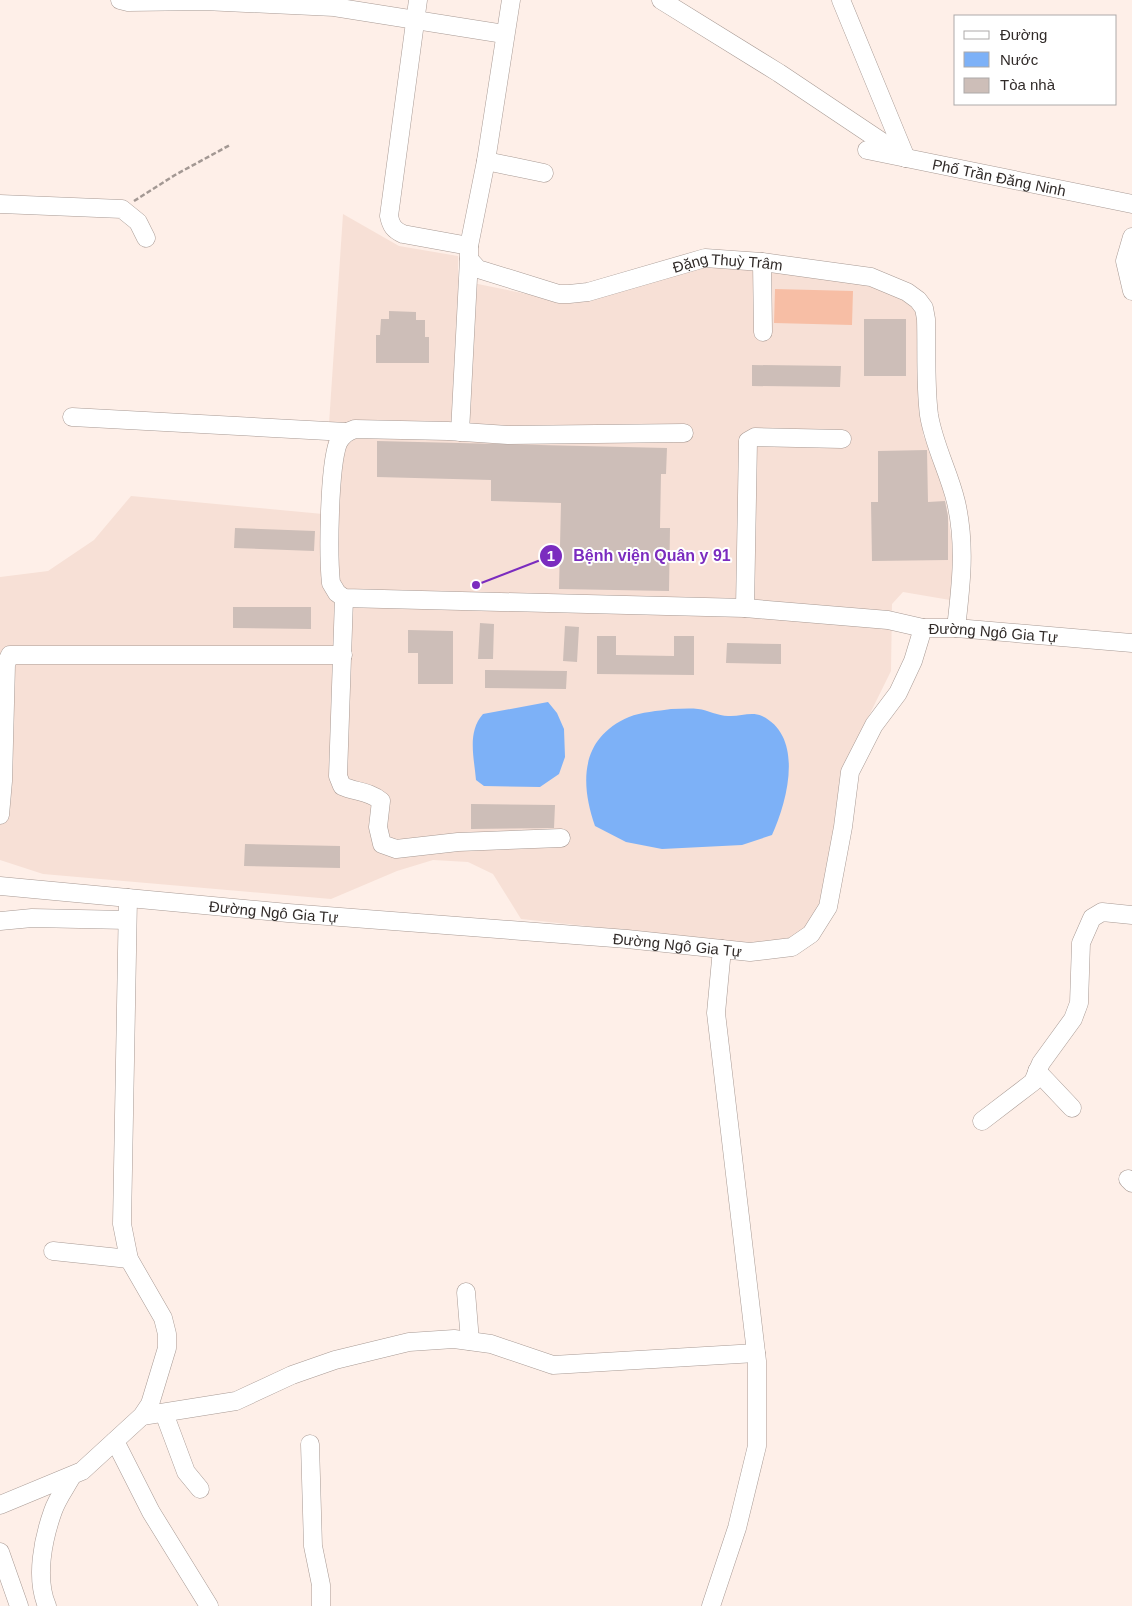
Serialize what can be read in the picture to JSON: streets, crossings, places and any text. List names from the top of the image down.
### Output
{
  "streets": {
    "street": ["Phố Trần Đăng Ninh", "Đặng Thuỳ Trâm", "Đường Ngô Gia Tự"]
  },
  "crossings": [
    ["Đặng Thuỳ Trâm", "Đường Ngô Gia Tự"]
  ],
  "places": ["Bệnh viện Quân y 91"],
  "legend": ["Đường", "Nước", "Tòa nhà"]
}
